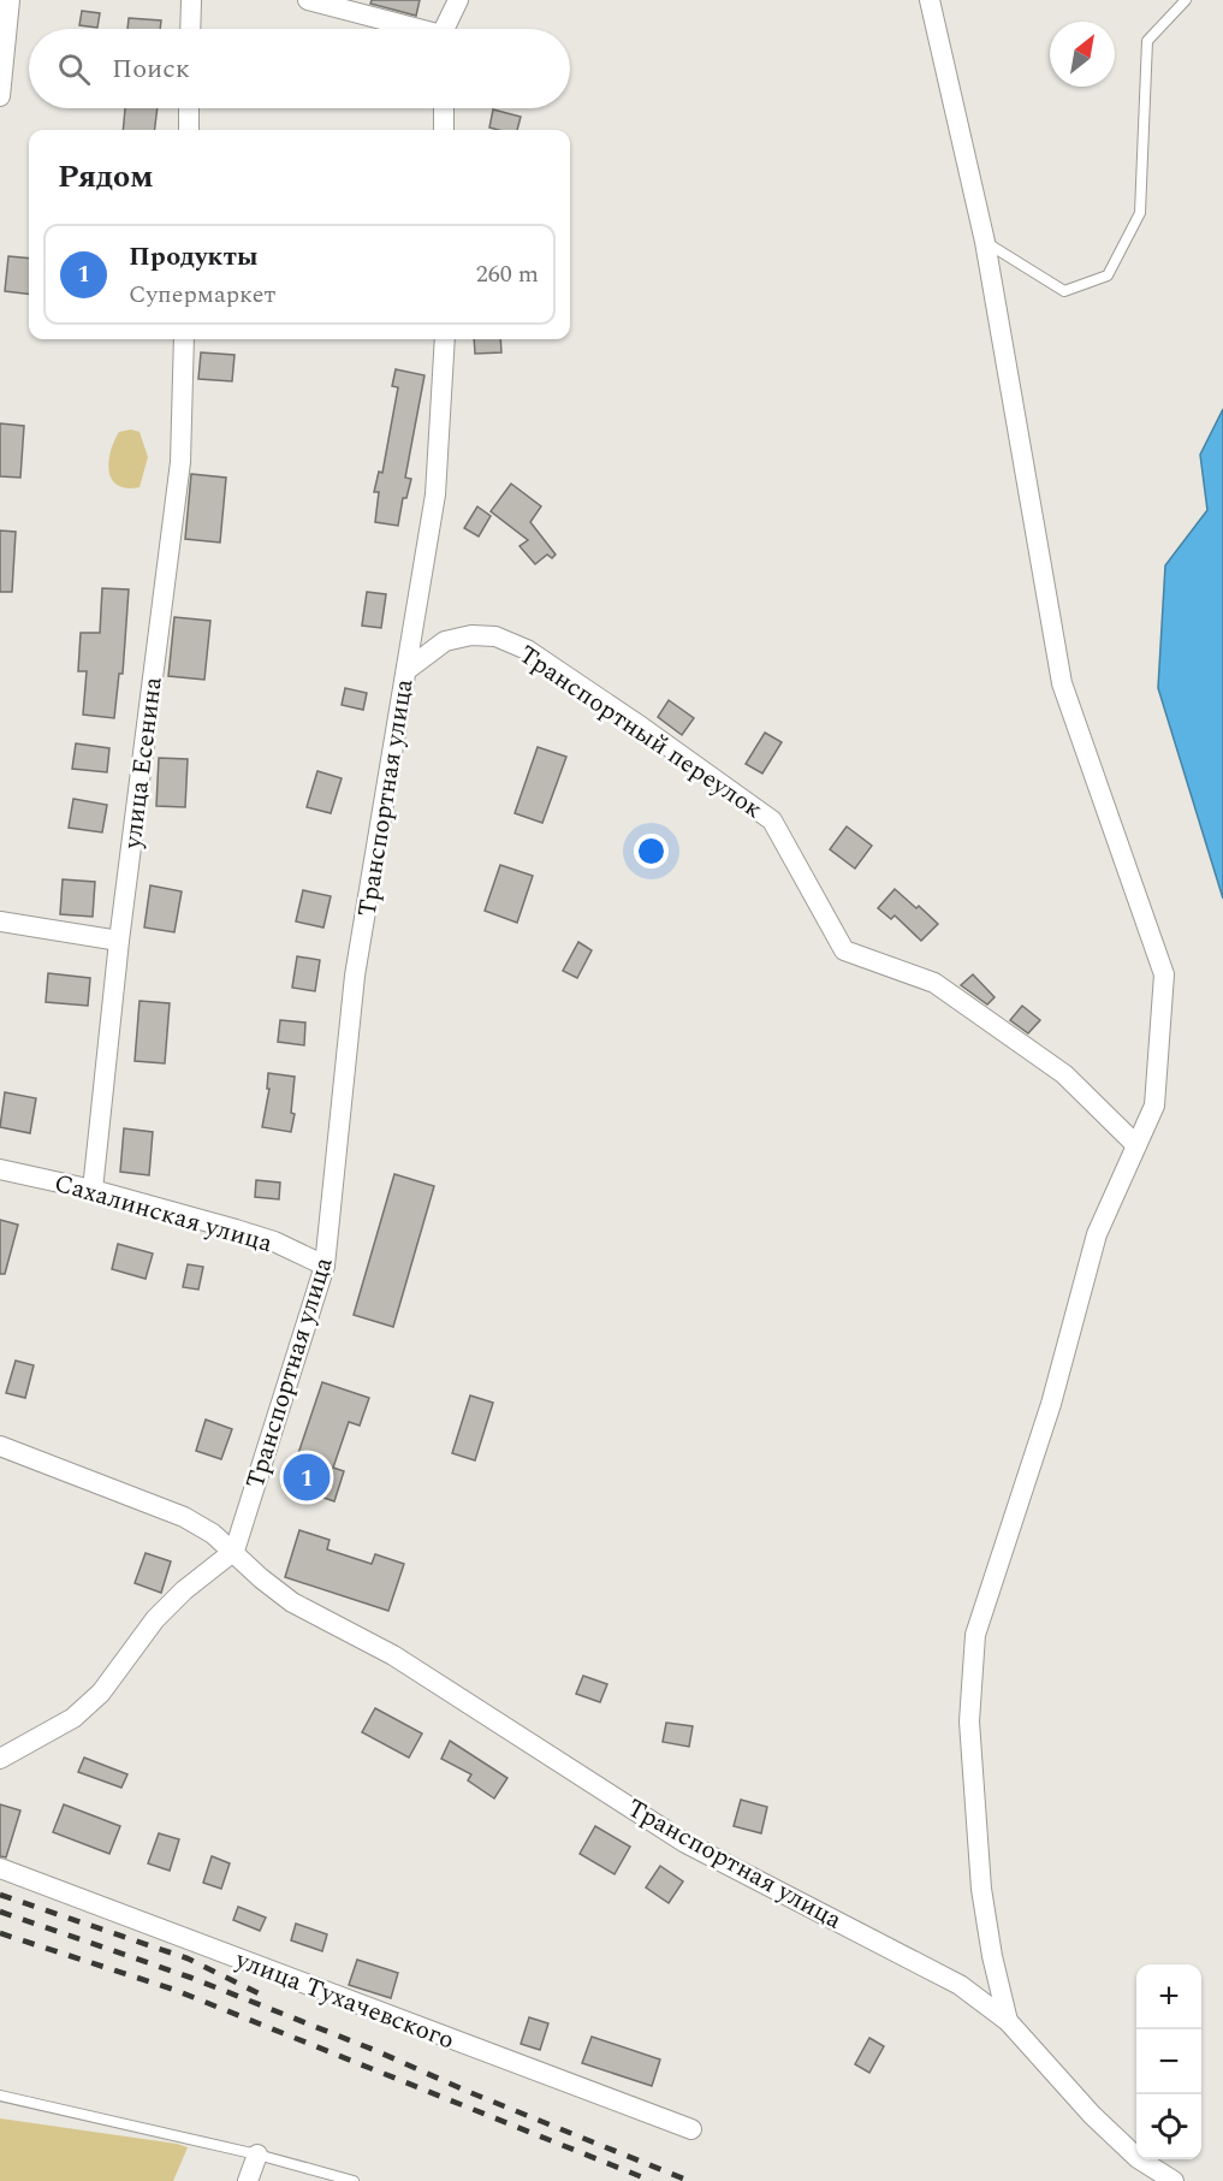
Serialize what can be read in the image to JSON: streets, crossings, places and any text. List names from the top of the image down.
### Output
{
  "streets": {
    "street": [
      "Транспортный переулок",
      "улица Есенина",
      "Транспортная улица",
      "Сахалинская улица",
      "улица Тухачевского"
    ]
  },
  "crossings": [
    ["Транспортный переулок", "Транспортная улица"],
    ["улица Есенина", "Сахалинская улица"],
    ["Транспортная улица", "Сахалинская улица"]
  ],
  "north": "top right",
  "page": {
    "search": "Поиск",
    "heading": "Рядом",
    "list": [
      {
        "mark": "1",
        "name": "Продукты",
        "note": "Супермаркет",
        "value": "260 m"
      }
    ],
    "pins": "1",
    "map_buttons": ["+", "−"]
  }
}
